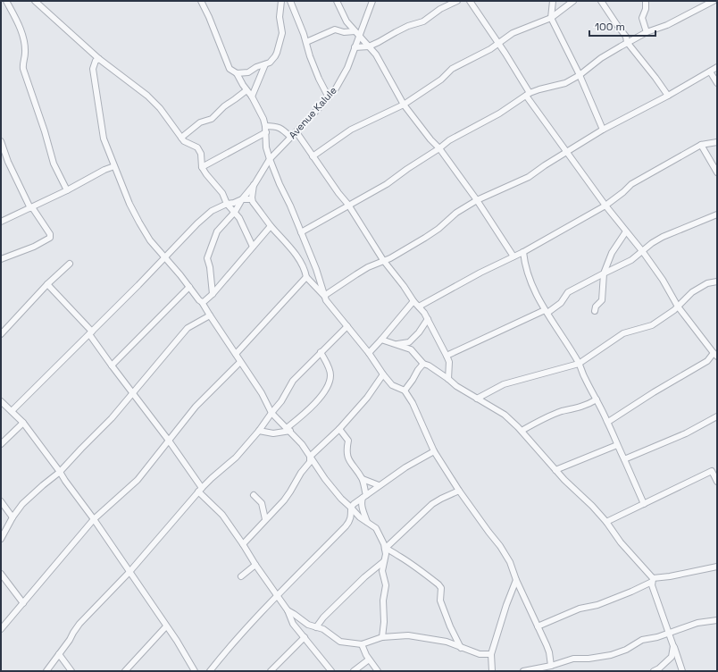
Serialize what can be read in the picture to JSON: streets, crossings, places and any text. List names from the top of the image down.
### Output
{
  "streets": {
    "street": ["Avenue Kalule"]
  },
  "scale_bar": "100 m"
}
